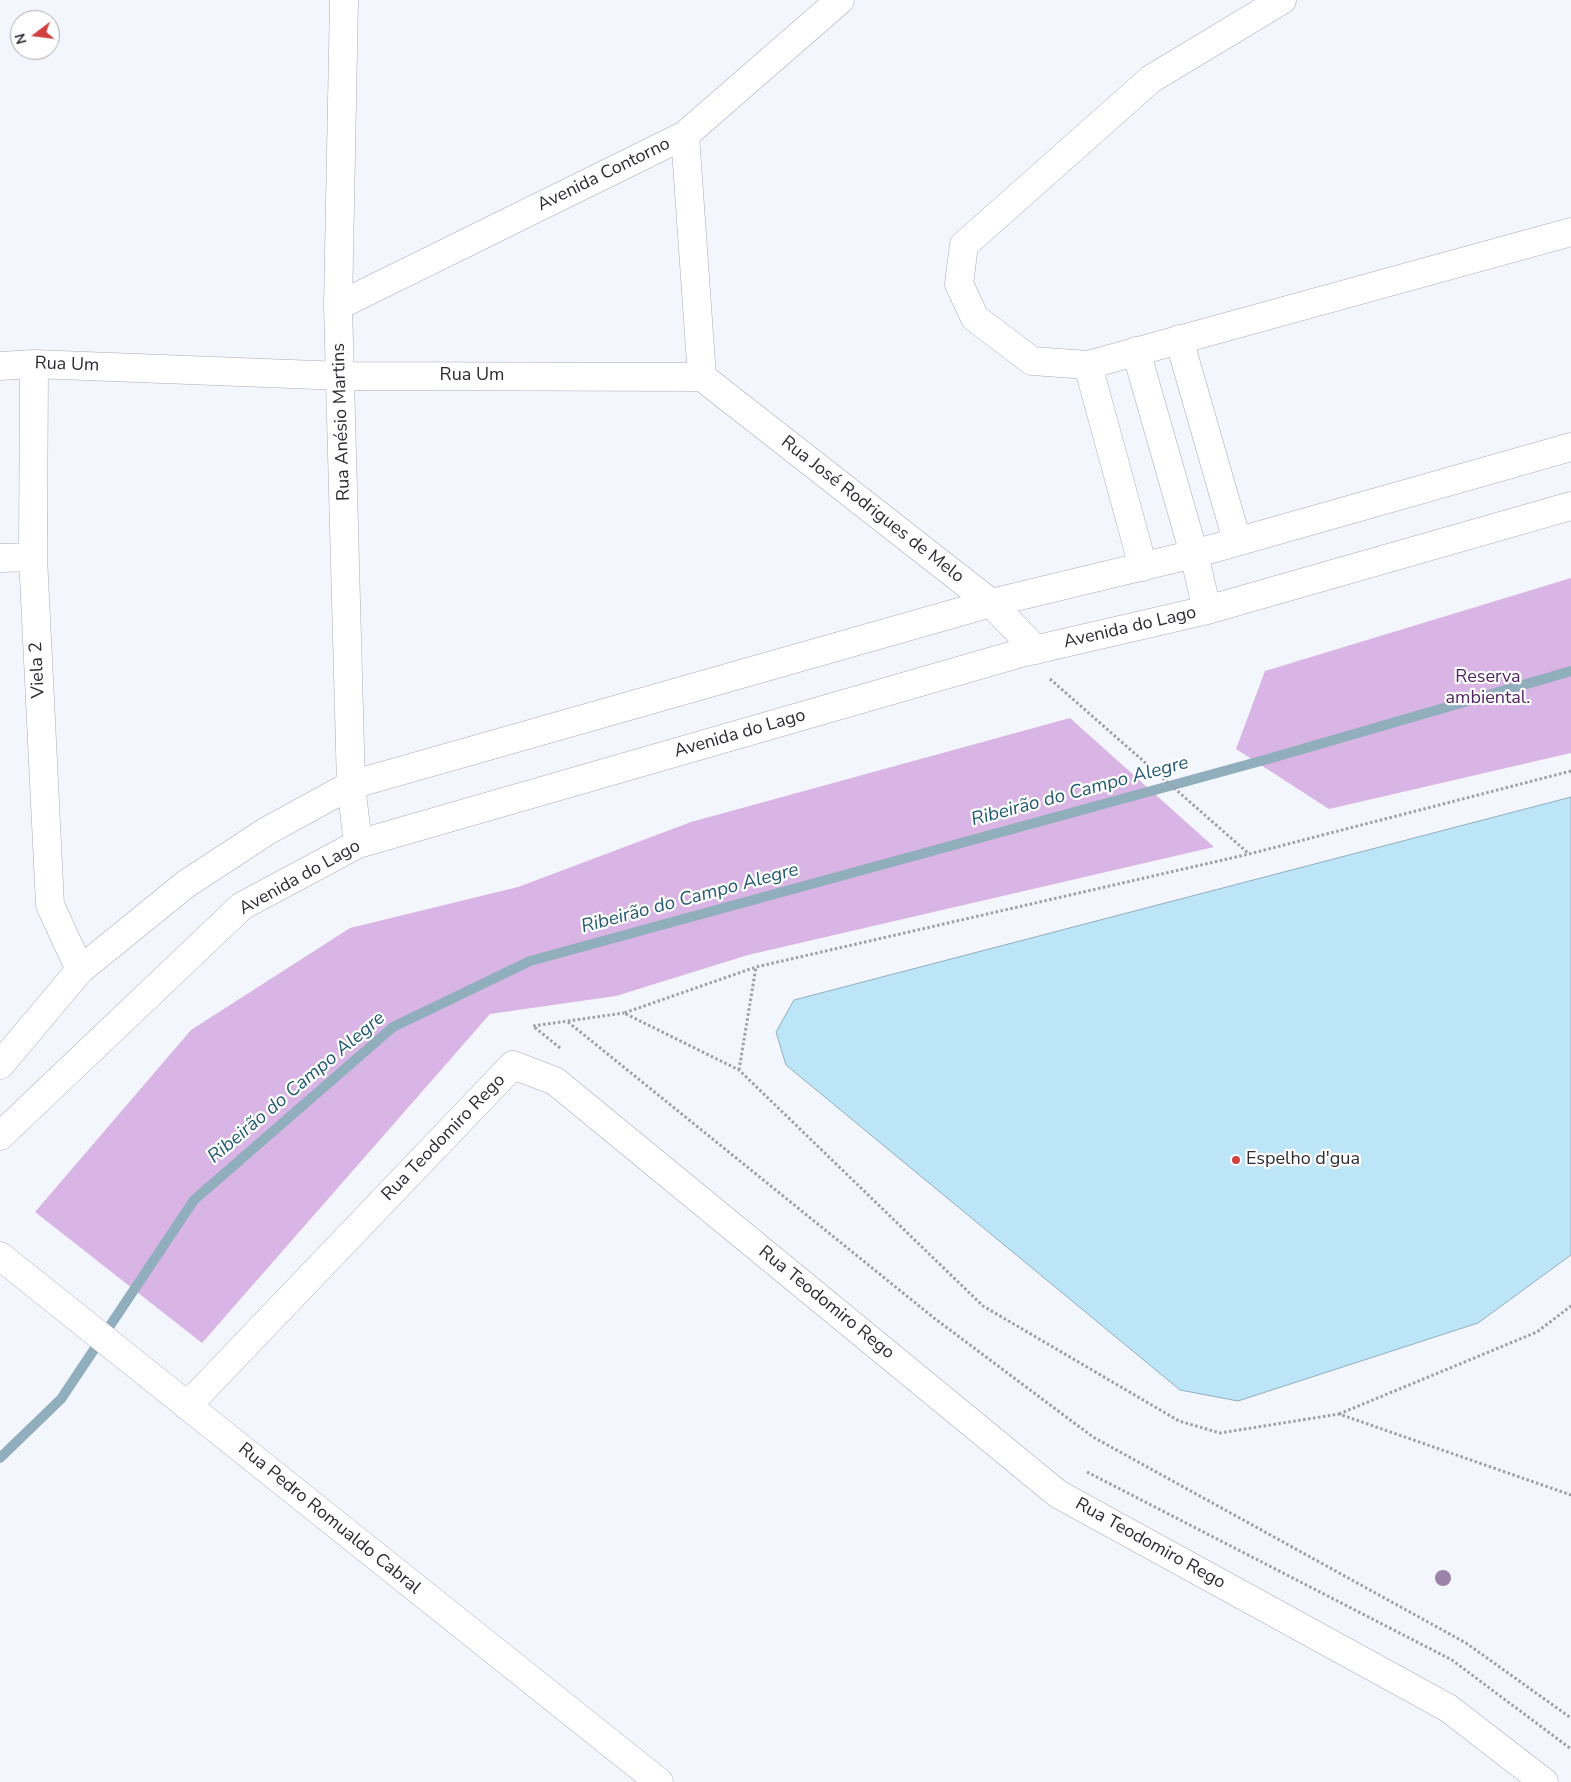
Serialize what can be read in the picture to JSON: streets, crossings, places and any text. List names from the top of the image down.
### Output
{
  "streets": {
    "street": [
      "Avenida Contorno",
      "Rua Um",
      "Rua Anésio Martins",
      "Rua José Rodrigues de Melo",
      "Avenida do Lago",
      "Viela 2",
      "Rua Teodomiro Rego",
      "Rua Pedro Romualdo Cabral"
    ]
  },
  "crossings": [
    ["Avenida Contorno", "Rua Anésio Martins"],
    ["Rua Um", "Rua Anésio Martins"],
    ["Rua Um", "Rua José Rodrigues de Melo"],
    ["Rua Um", "Viela 2"],
    ["Rua Anésio Martins", "Avenida do Lago"],
    ["Rua José Rodrigues de Melo", "Avenida do Lago"],
    ["Rua Teodomiro Rego", "Rua Pedro Romualdo Cabral"]
  ],
  "water": ["Ribeirão do Campo Alegre"],
  "parks": ["Reserva ambiental."],
  "places": ["Espelho d'gua"],
  "north": "left"
}
